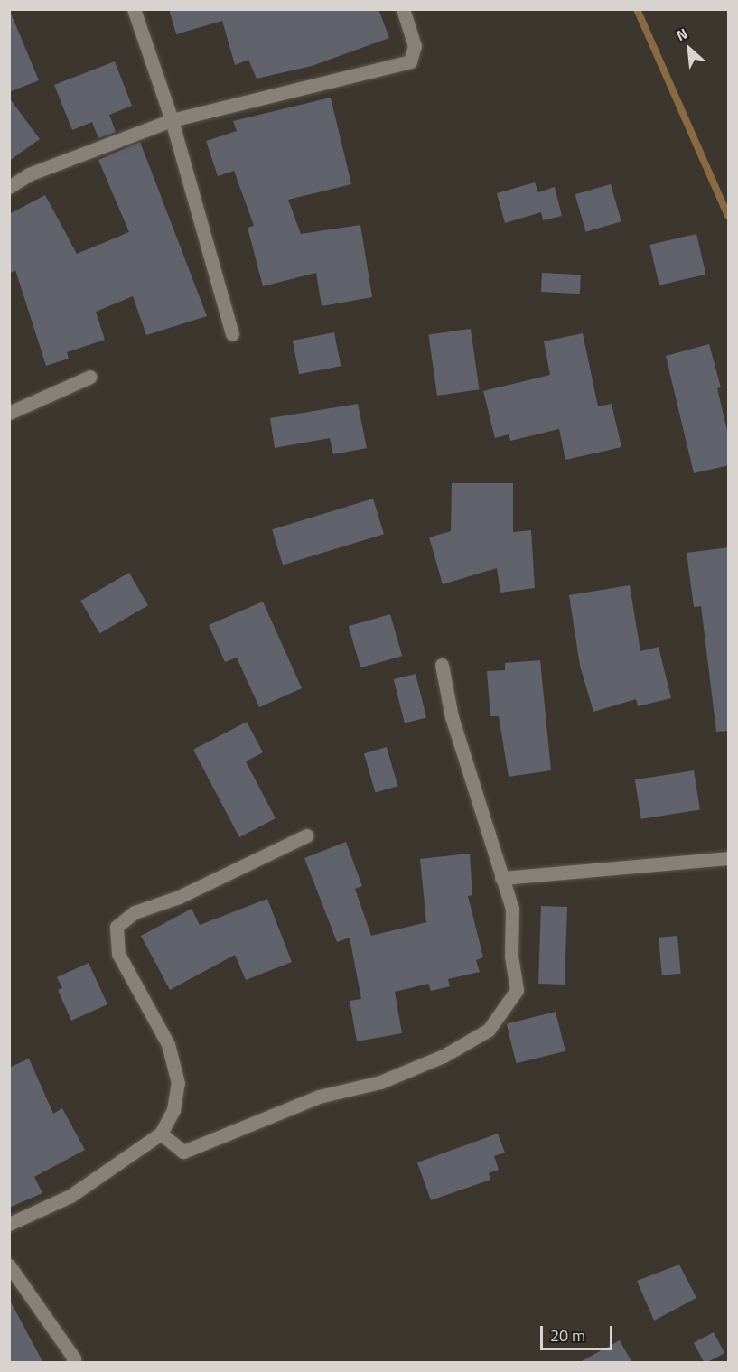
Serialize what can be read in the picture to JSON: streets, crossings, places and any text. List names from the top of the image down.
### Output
{
  "scale_bar": "20 m",
  "north": "top left"
}
